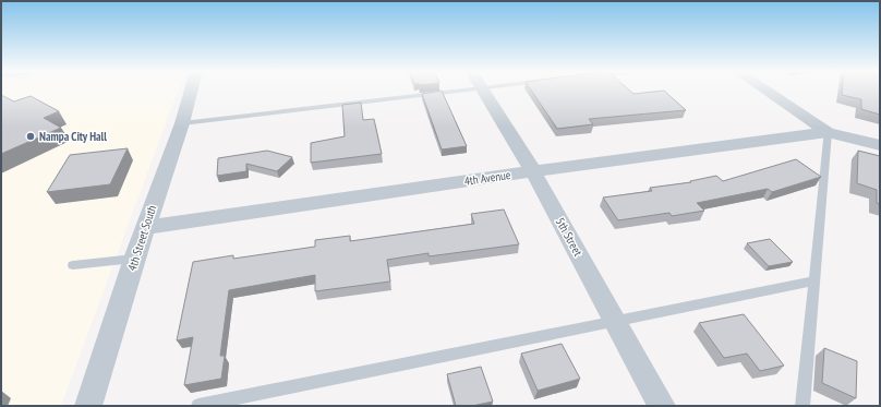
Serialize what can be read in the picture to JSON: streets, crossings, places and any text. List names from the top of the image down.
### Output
{
  "streets": {
    "street": ["4th Avenue", "5th Street", "4th Street South"]
  },
  "crossings": [
    ["4th Avenue", "5th Street"],
    ["4th Avenue", "4th Street South"]
  ],
  "places": ["Nampa City Hall"]
}
